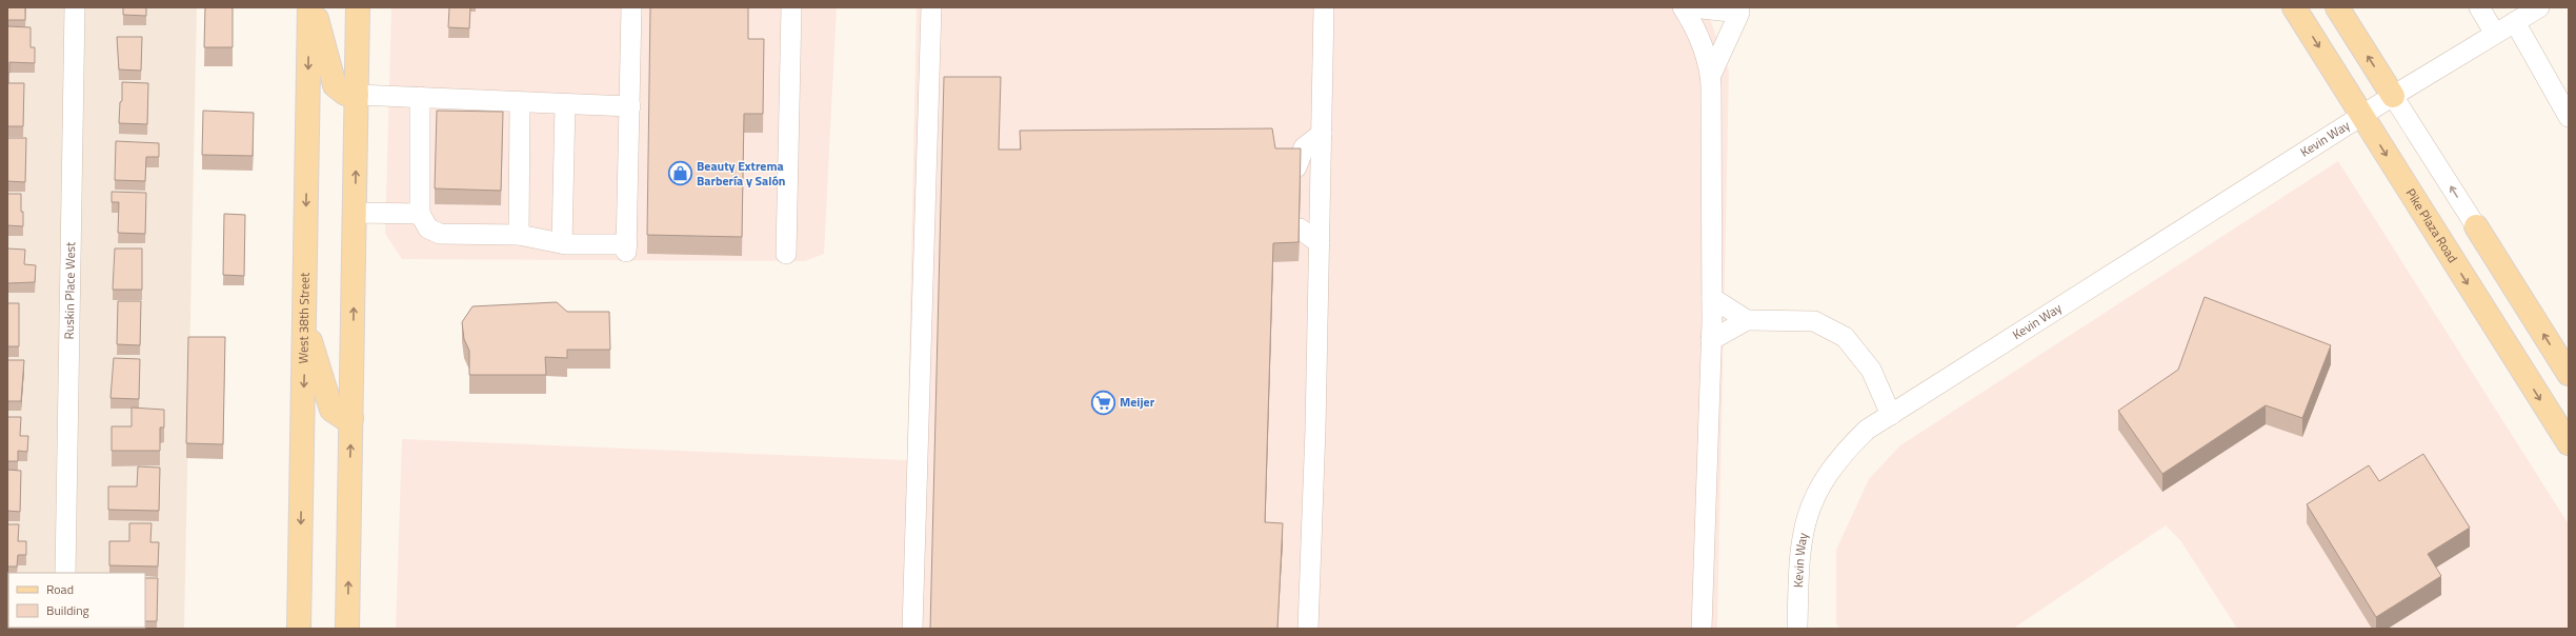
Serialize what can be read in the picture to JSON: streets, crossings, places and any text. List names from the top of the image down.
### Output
{
  "streets": {
    "main road": ["Pike Plaza Road", "West 38th Street"],
    "street": ["Kevin Way", "Ruskin Place West"]
  },
  "crossings": [
    ["Kevin Way", "Pike Plaza Road"]
  ],
  "places": {
    "shop": ["Beauty Extrema Barbería y Salón"],
    "supermarket": ["Meijer"]
  },
  "legend": ["Road", "Building"]
}
